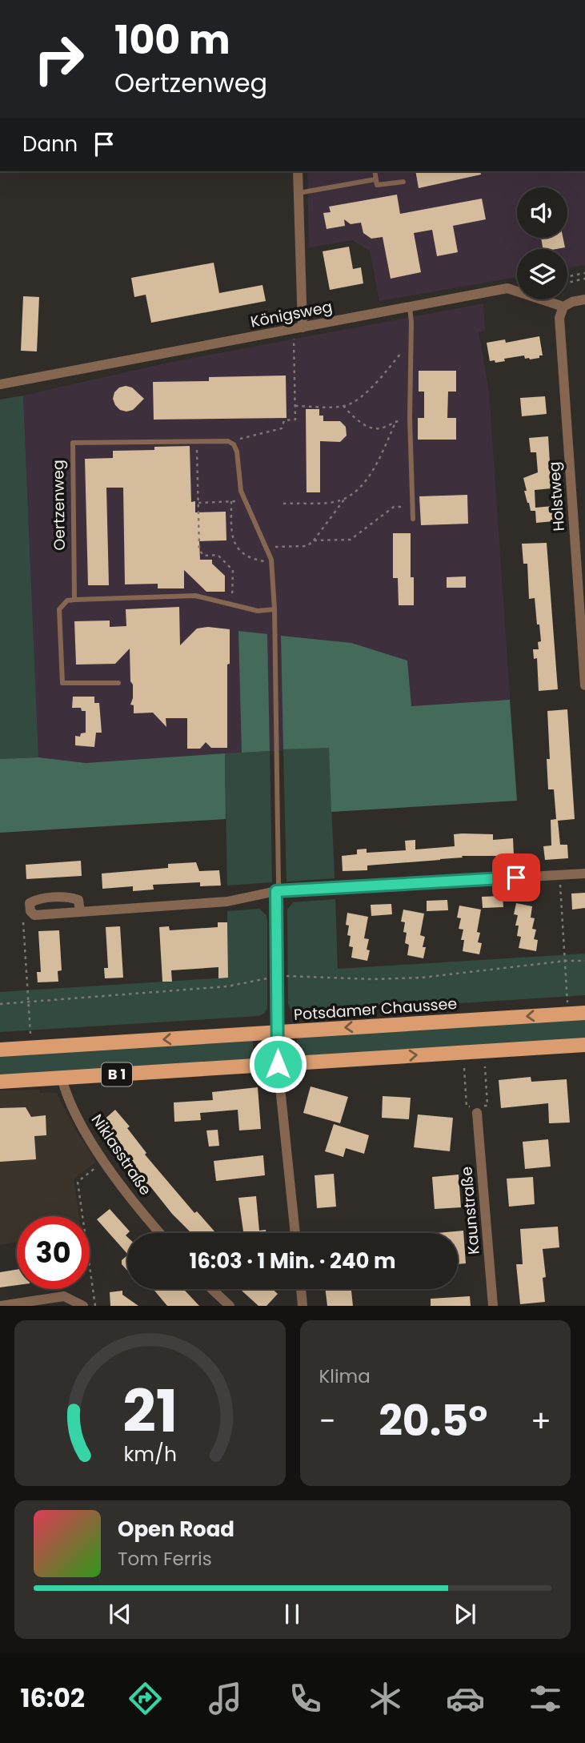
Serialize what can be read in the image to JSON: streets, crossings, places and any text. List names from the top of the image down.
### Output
{
  "streets": {
    "main road": ["Potsdamer Chaussee", "B 1"],
    "street": [
      "Königsweg",
      "Holstweg",
      "Niklasstraße",
      "Kaunstraße"
    ],
    "lane": ["Oertzenweg"]
  },
  "crossings": [
    ["Königsweg", "Holstweg"],
    ["B 1", "Niklasstraße"]
  ],
  "page": {
    "turn": ["100 m", "Oertzenweg"],
    "then": "Dann",
    "limit": "30",
    "trip": "16:03 · 1 Min. · 240 m",
    "tile": "Klima",
    "heat": ["−", "20.5°", "+"],
    "song": ["Open Road", "Tom Ferris"],
    "tabs": "16:02",
    "gauge": ["21", "km/h"]
  }
}
